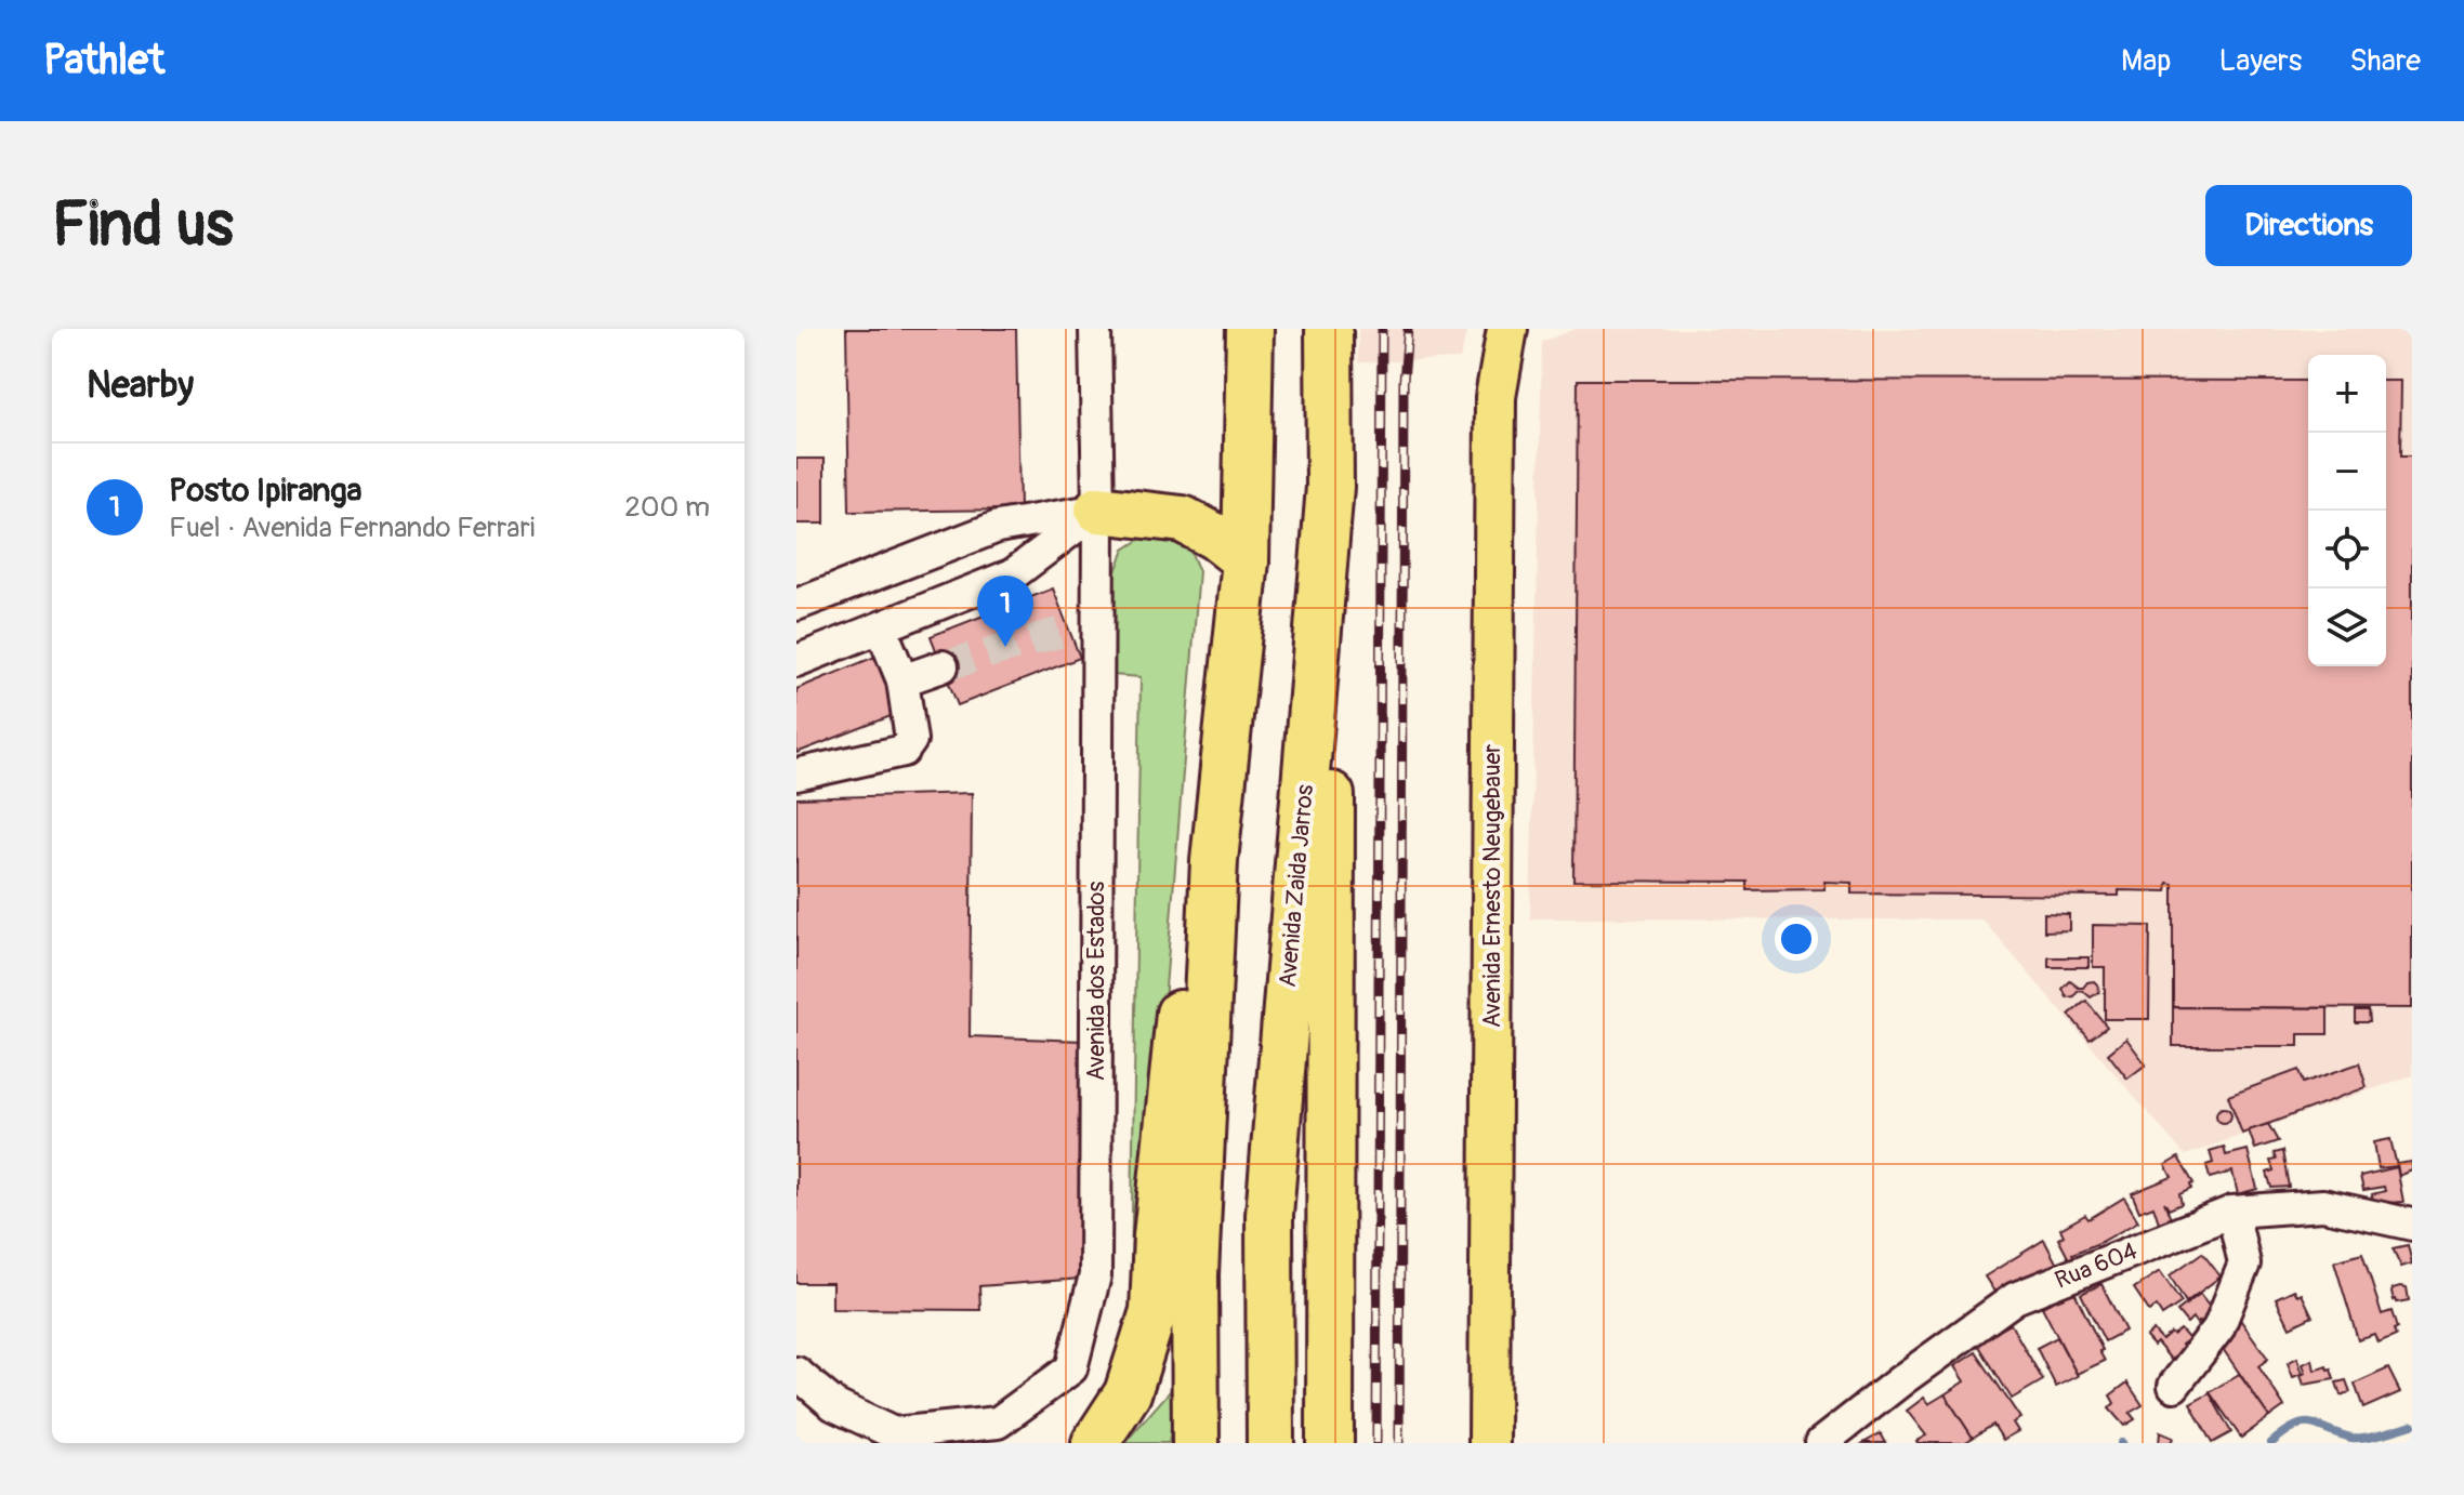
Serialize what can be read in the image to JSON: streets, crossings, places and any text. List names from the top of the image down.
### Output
{
  "streets": {
    "highway": ["Avenida Zaida Jarros"],
    "main road": ["Avenida Ernesto Neugebauer"],
    "street": ["Avenida dos Estados", "Rua 604"]
  },
  "page": {
    "header": "Pathlet",
    "nav": ["Map", "Layers", "Share"],
    "buttons": "Directions",
    "title": "Find us",
    "heading": "Nearby",
    "map_buttons": ["+", "−"],
    "list": [
      {
        "mark": "1",
        "name": "Posto Ipiranga",
        "note": "Fuel · Avenida Fernando Ferrari",
        "value": "200 m"
      }
    ],
    "pins": "1"
  }
}
